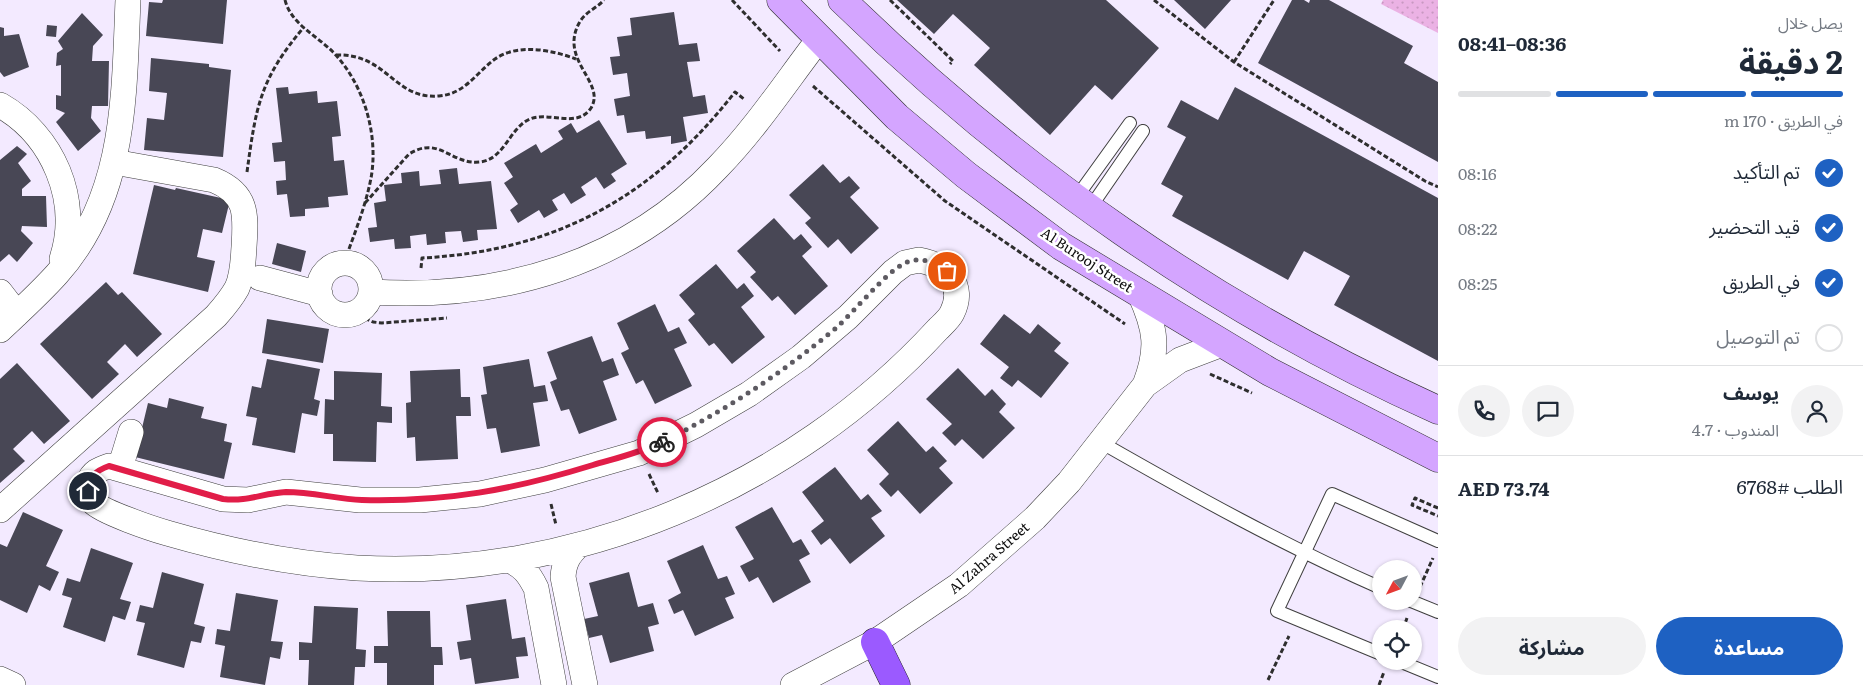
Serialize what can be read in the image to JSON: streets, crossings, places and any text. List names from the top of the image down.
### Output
{
  "streets": {
    "street": ["Al Burooj Street", "Al Zahra Street"]
  },
  "crossings": [
    ["Al Burooj Street", "Al Zahra Street"]
  ],
  "north": "bottom left",
  "page": {
    "heading": ["2 دقيقة", "يصل خلال", "08:36–08:41"],
    "panel": [
      "يوسف",
      "المندوب · 4.7",
      "الطلب #6768",
      "AED 73.74"
    ],
    "bar": "في الطريق · 170 m",
    "list": [
      ["تم التأكيد", "08:16"],
      ["قيد التحضير", "08:22"],
      ["في الطريق", "08:25"],
      "تم التوصيل"
    ],
    "buttons": ["مساعدة", "مشاركة"]
  }
}
